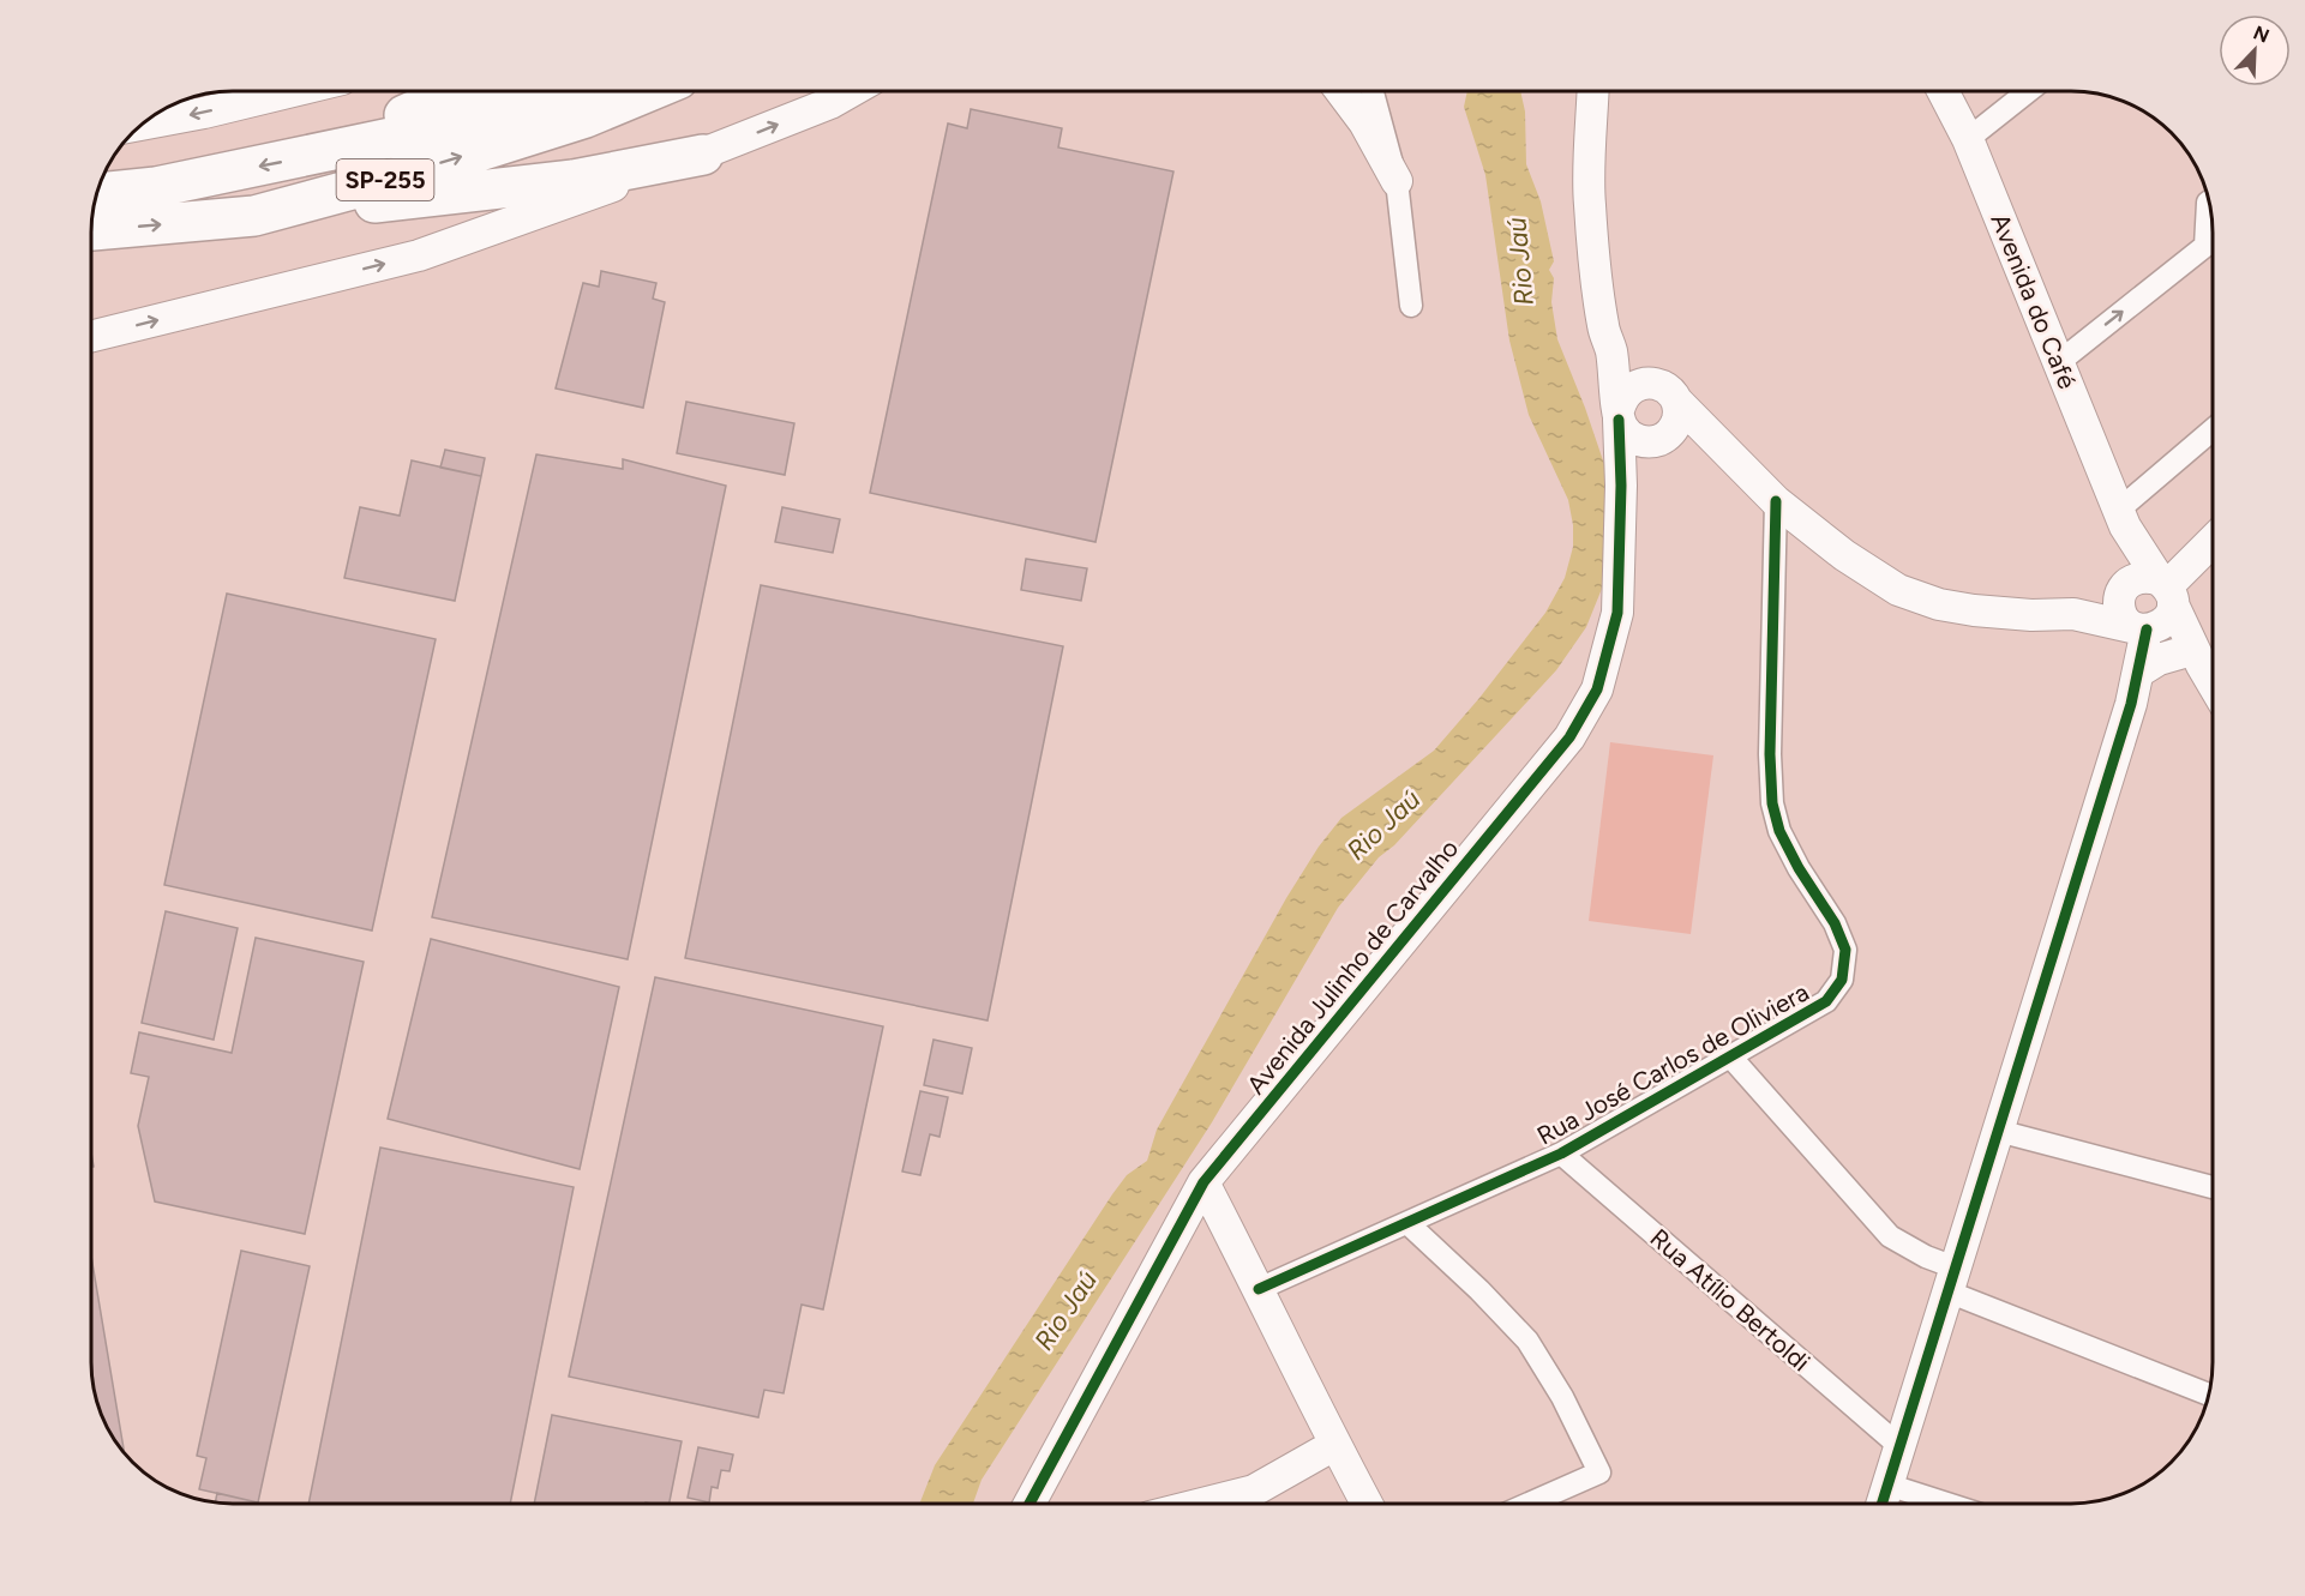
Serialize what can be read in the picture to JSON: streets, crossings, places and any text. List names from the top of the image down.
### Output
{
  "streets": {
    "highway": ["SP-255"],
    "street": [
      "Avenida do Café",
      "Avenida Julinho de Carvalho",
      "Rua José Carlos de Oliviera",
      "Rua Atílio Bertoldi"
    ]
  },
  "crossings": [
    ["Rua José Carlos de Oliviera", "Rua Atílio Bertoldi"]
  ],
  "water": ["Rio Jaú"],
  "north": "top right"
}
